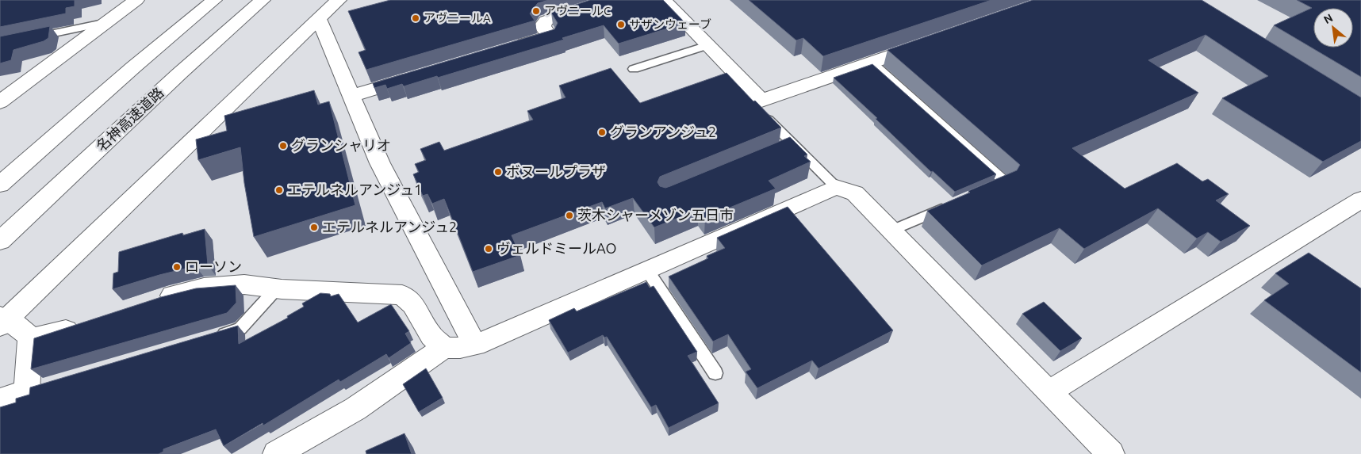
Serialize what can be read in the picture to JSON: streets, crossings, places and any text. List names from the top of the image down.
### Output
{
  "streets": {
    "main road": ["名神高速道路"]
  },
  "places": [
    "アヴニールC",
    "アヴニールA",
    "サザンウェーブ",
    "グランアンジュ2",
    "グランシャリオ",
    "ボヌールプラザ",
    "エテルネルアンジュ1",
    "茨木シャーメゾン五日市",
    "エテルネルアンジュ2",
    "ヴェルドミールAO",
    "ローソン"
  ],
  "north": "top left"
}
